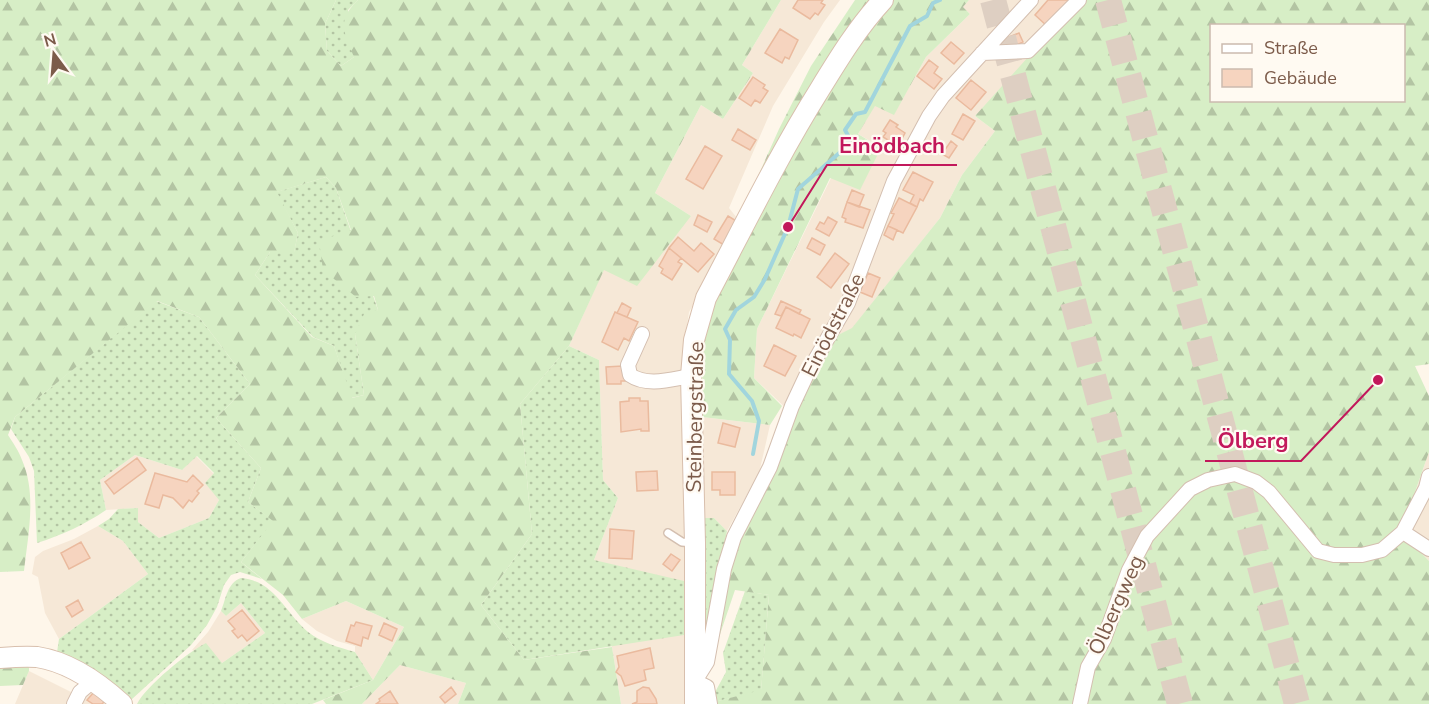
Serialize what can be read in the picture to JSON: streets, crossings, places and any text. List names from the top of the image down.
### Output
{
  "streets": {
    "main road": ["Steinbergstraße"],
    "street": ["Einödstraße", "Ölbergweg"]
  },
  "crossings": [
    ["Einödstraße", "Steinbergstraße"]
  ],
  "places": ["Einödbach", "Ölberg"],
  "legend": ["Straße", "Gebäude"],
  "north": "top"
}
